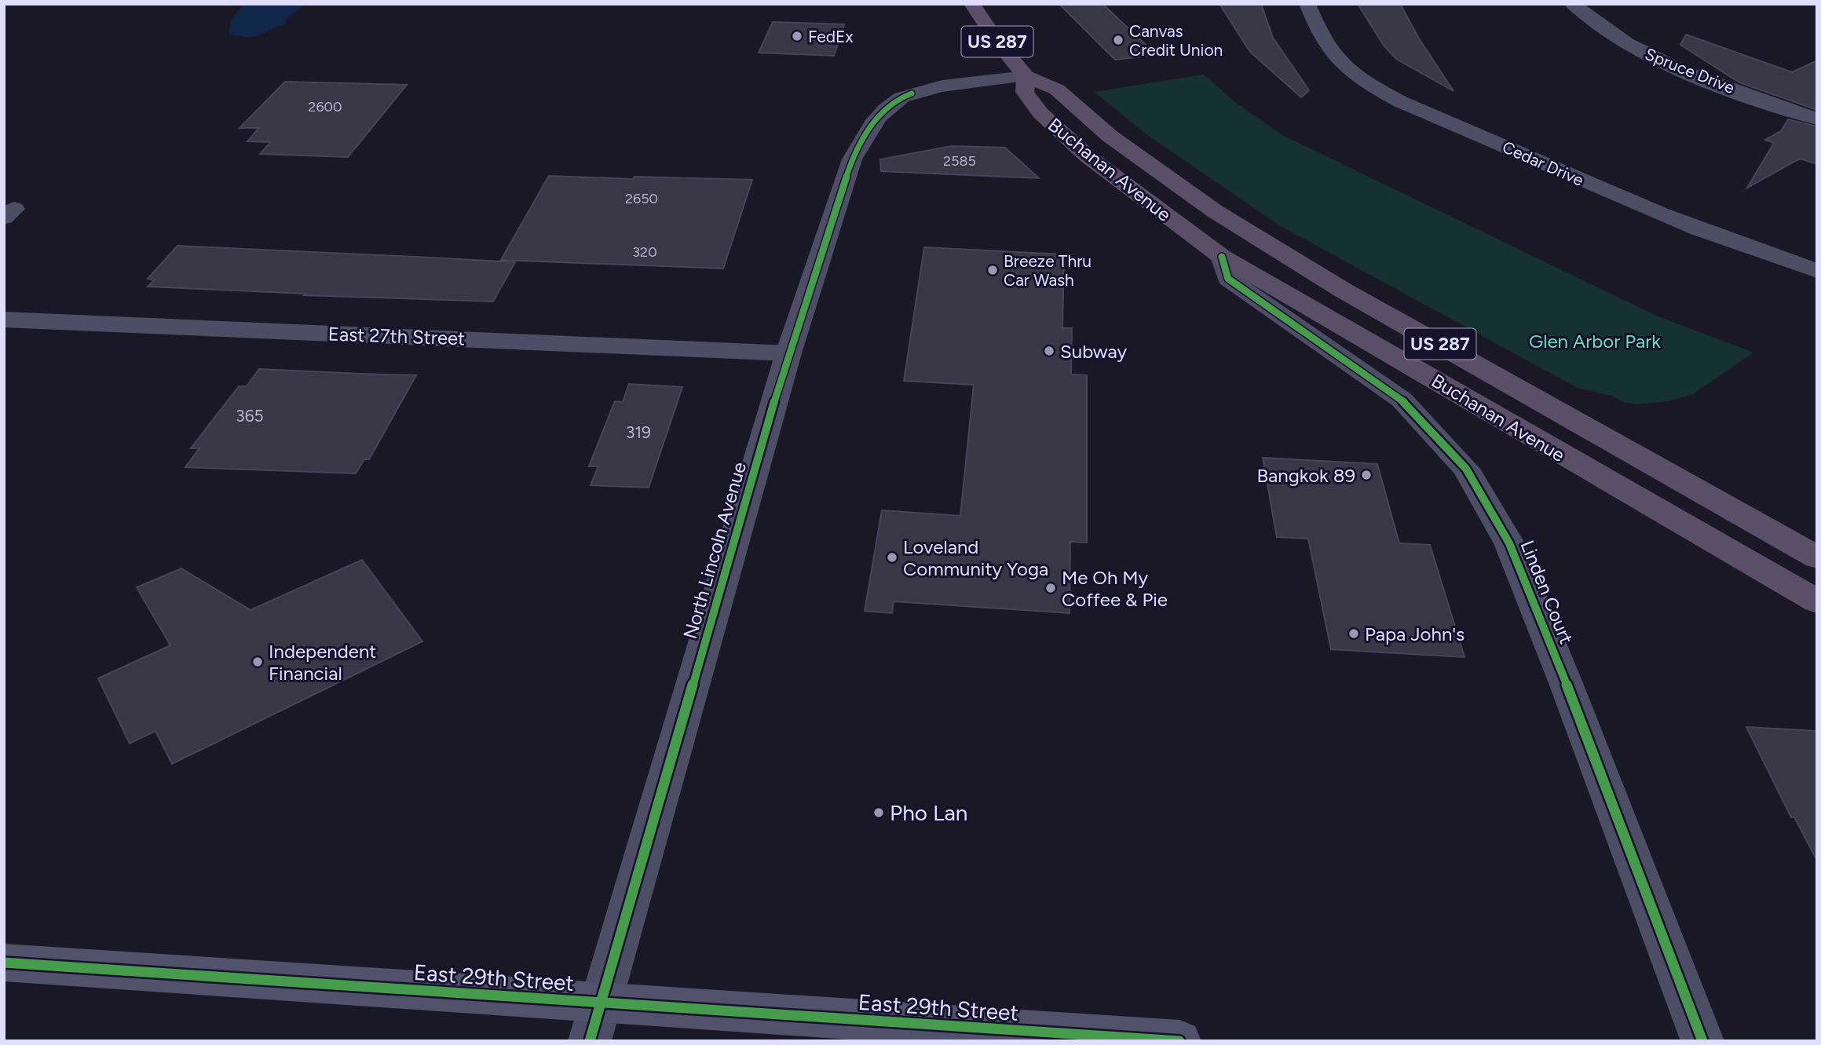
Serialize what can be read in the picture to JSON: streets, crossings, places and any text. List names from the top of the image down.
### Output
{
  "streets": {
    "highway": ["US 287", "Buchanan Avenue"],
    "main road": ["East 29th Street"],
    "street": [
      "Spruce Drive",
      "Cedar Drive",
      "East 27th Street",
      "North Lincoln Avenue",
      "Linden Court"
    ]
  },
  "crossings": [
    ["US 287", "Buchanan Avenue"],
    ["US 287", "North Lincoln Avenue"],
    ["Buchanan Avenue", "North Lincoln Avenue"],
    ["Buchanan Avenue", "Linden Court"],
    ["East 27th Street", "North Lincoln Avenue"],
    ["North Lincoln Avenue", "East 29th Street"]
  ],
  "parks": ["Glen Arbor Park"],
  "places": [
    "FedEx",
    "Canvas Credit Union",
    "Breeze Thru Car Wash",
    "Subway",
    "Bangkok 89",
    "Loveland Community Yoga",
    "Me Oh My Coffee & Pie",
    "Papa John's",
    "Independent Financial",
    "Pho Lan"
  ],
  "house_numbers": [
    "2600",
    "2585",
    "2650",
    "320",
    "365",
    "319"
  ]
}
